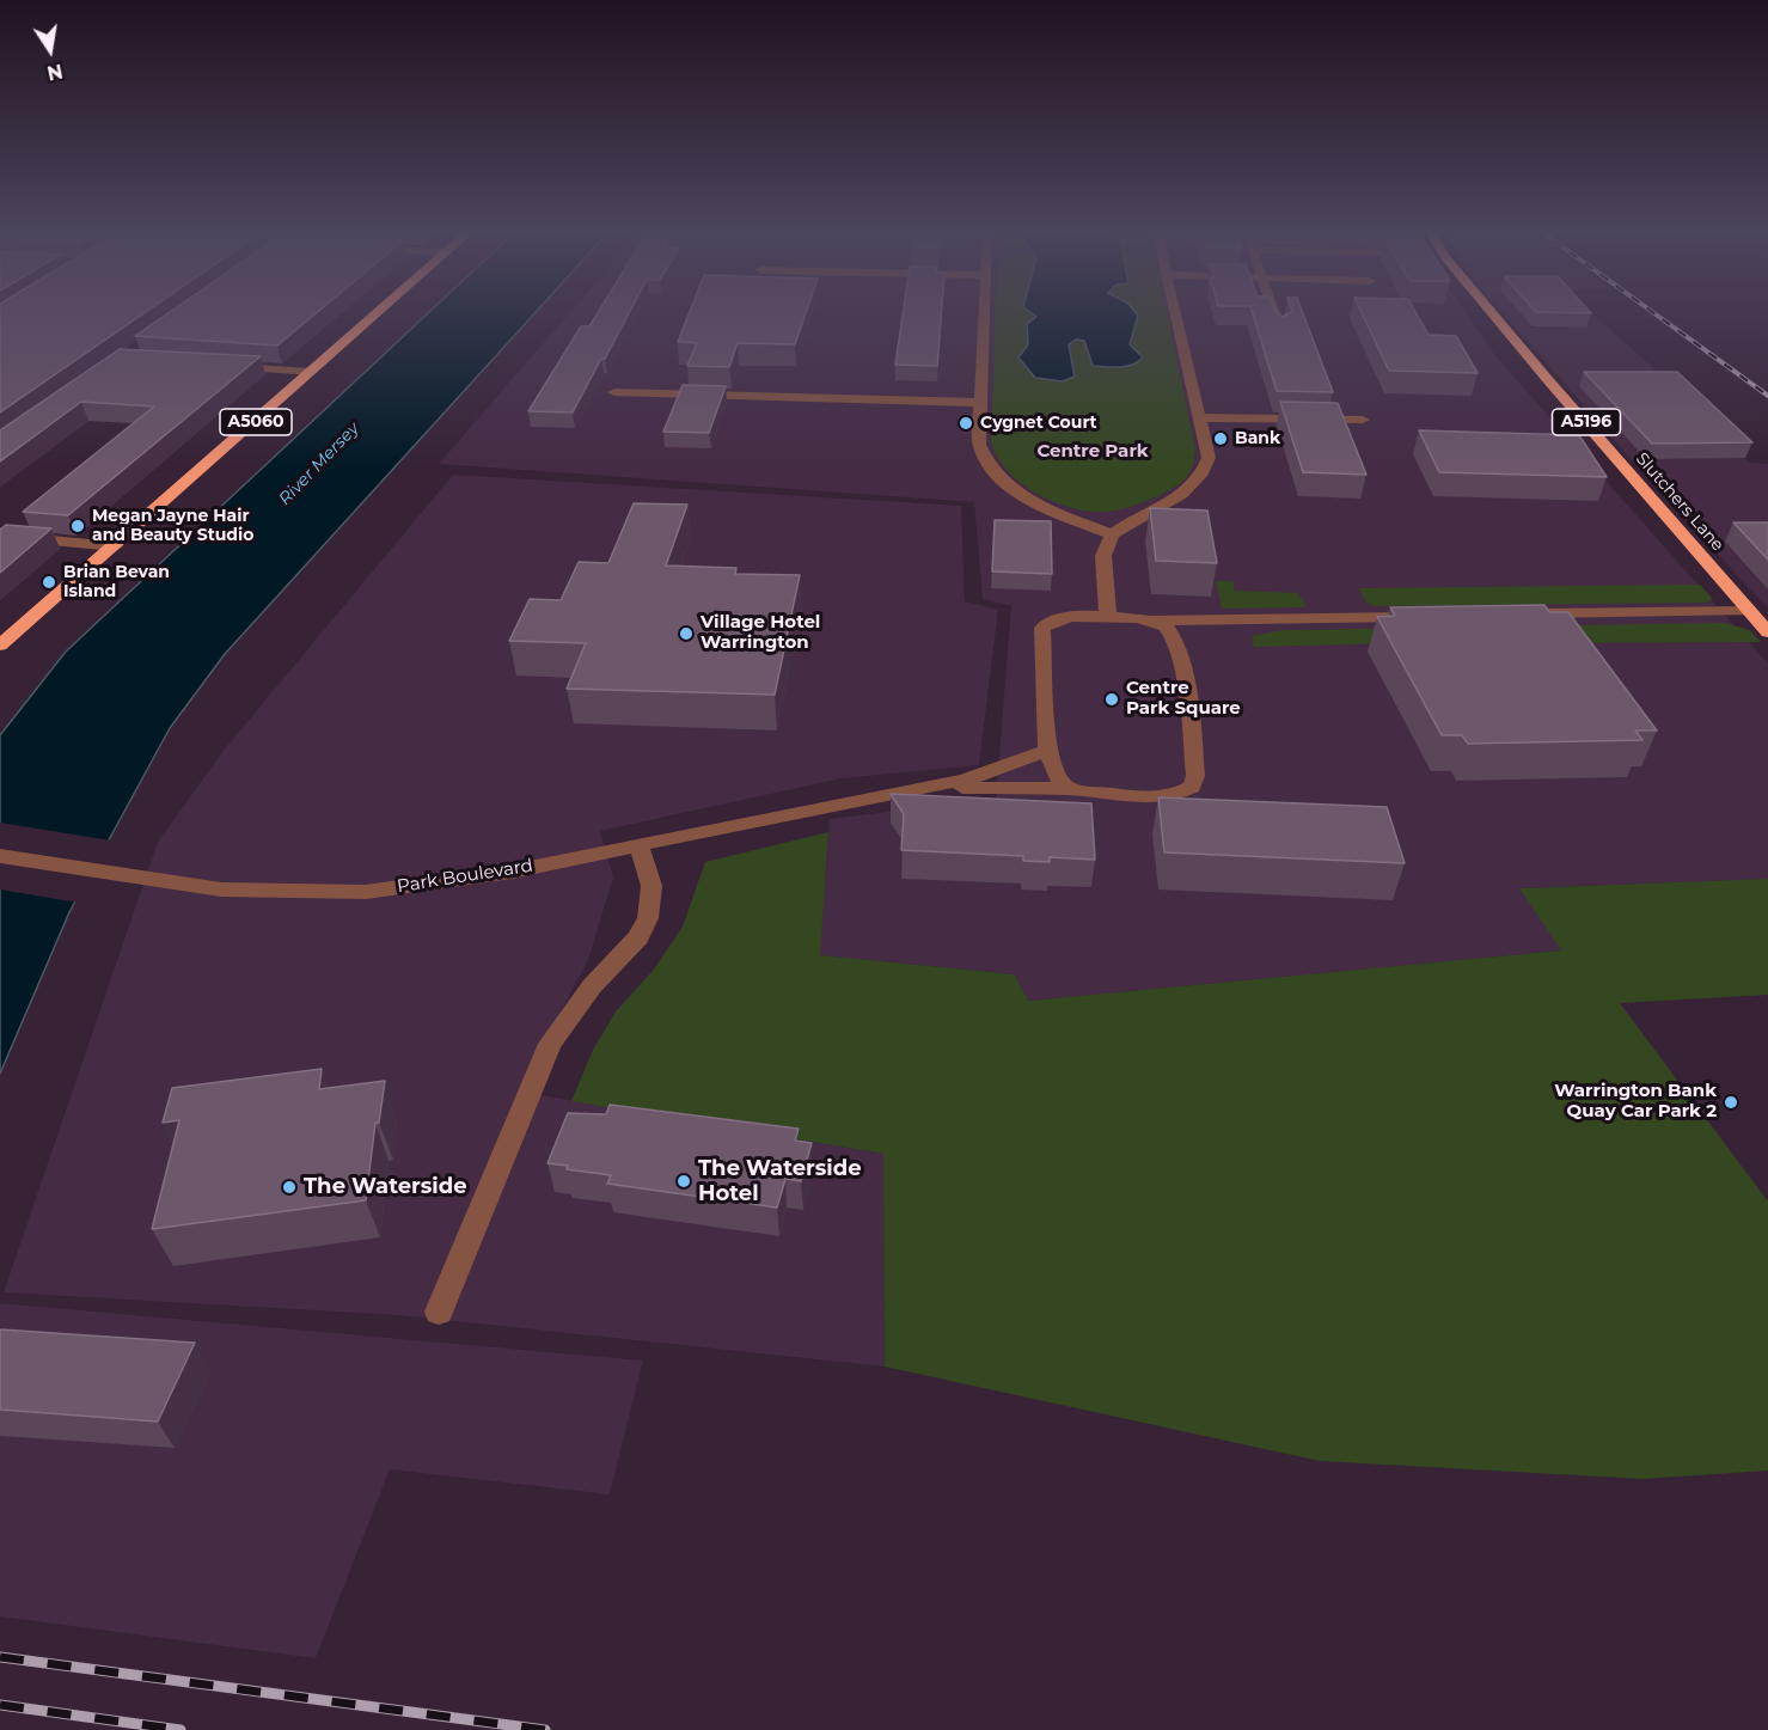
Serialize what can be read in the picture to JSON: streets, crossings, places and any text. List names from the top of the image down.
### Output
{
  "streets": {
    "highway": ["A5060", "A5196", "Slutchers Lane"],
    "street": ["Park Boulevard"]
  },
  "districts": ["Centre Park"],
  "water": ["River Mersey"],
  "places": [
    "Cygnet Court",
    "Bank",
    "Megan Jayne Hair and Beauty Studio",
    "Brian Bevan Island",
    "Village Hotel Warrington",
    "Centre Park Square",
    "Warrington Bank Quay Car Park 2",
    "The Waterside Hotel",
    "The Waterside"
  ],
  "north": "bottom"
}
